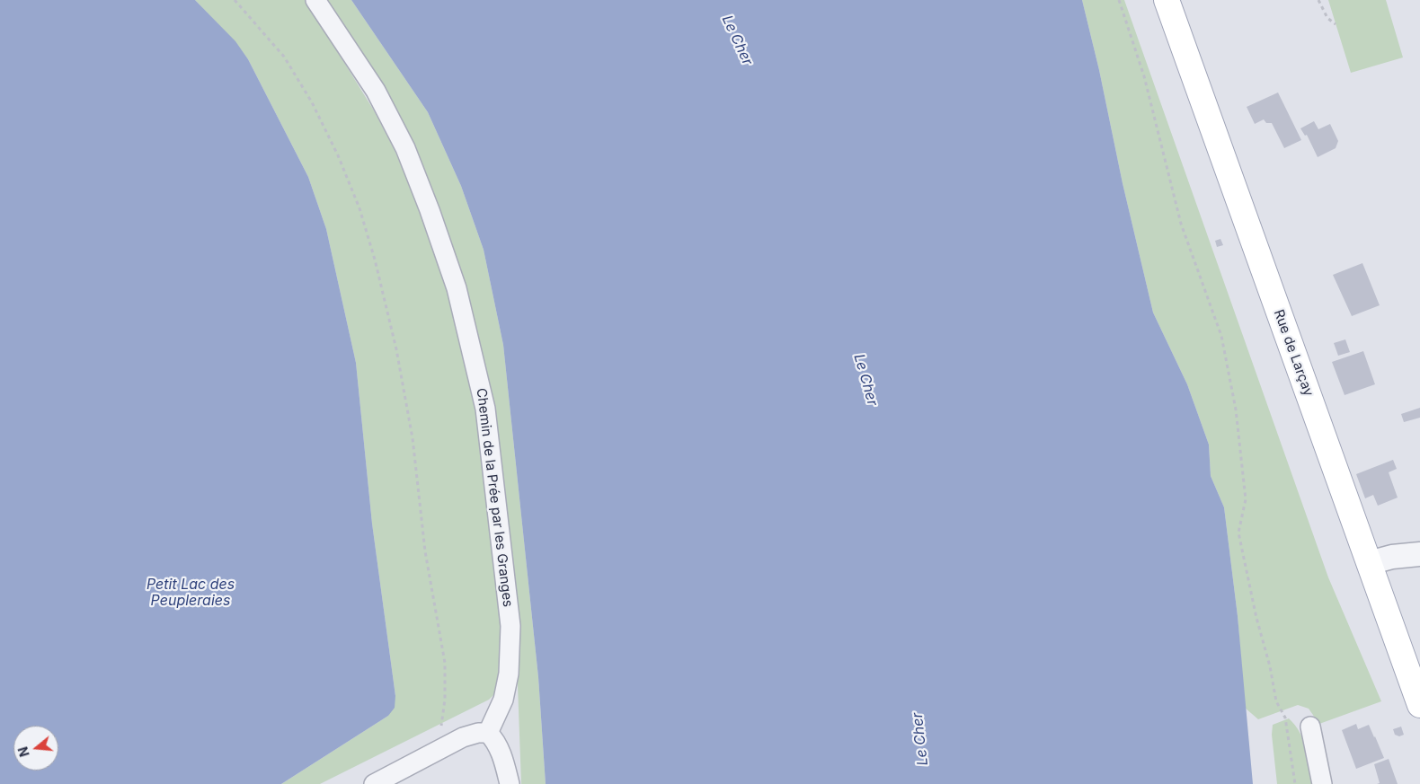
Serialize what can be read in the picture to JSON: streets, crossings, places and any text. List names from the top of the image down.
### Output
{
  "streets": {
    "main road": ["Rue de Larçay"],
    "street": ["Chemin de la Prée par les Granges"]
  },
  "water": ["Le Cher", "Petit Lac des Peupleraies"],
  "north": "left"
}
